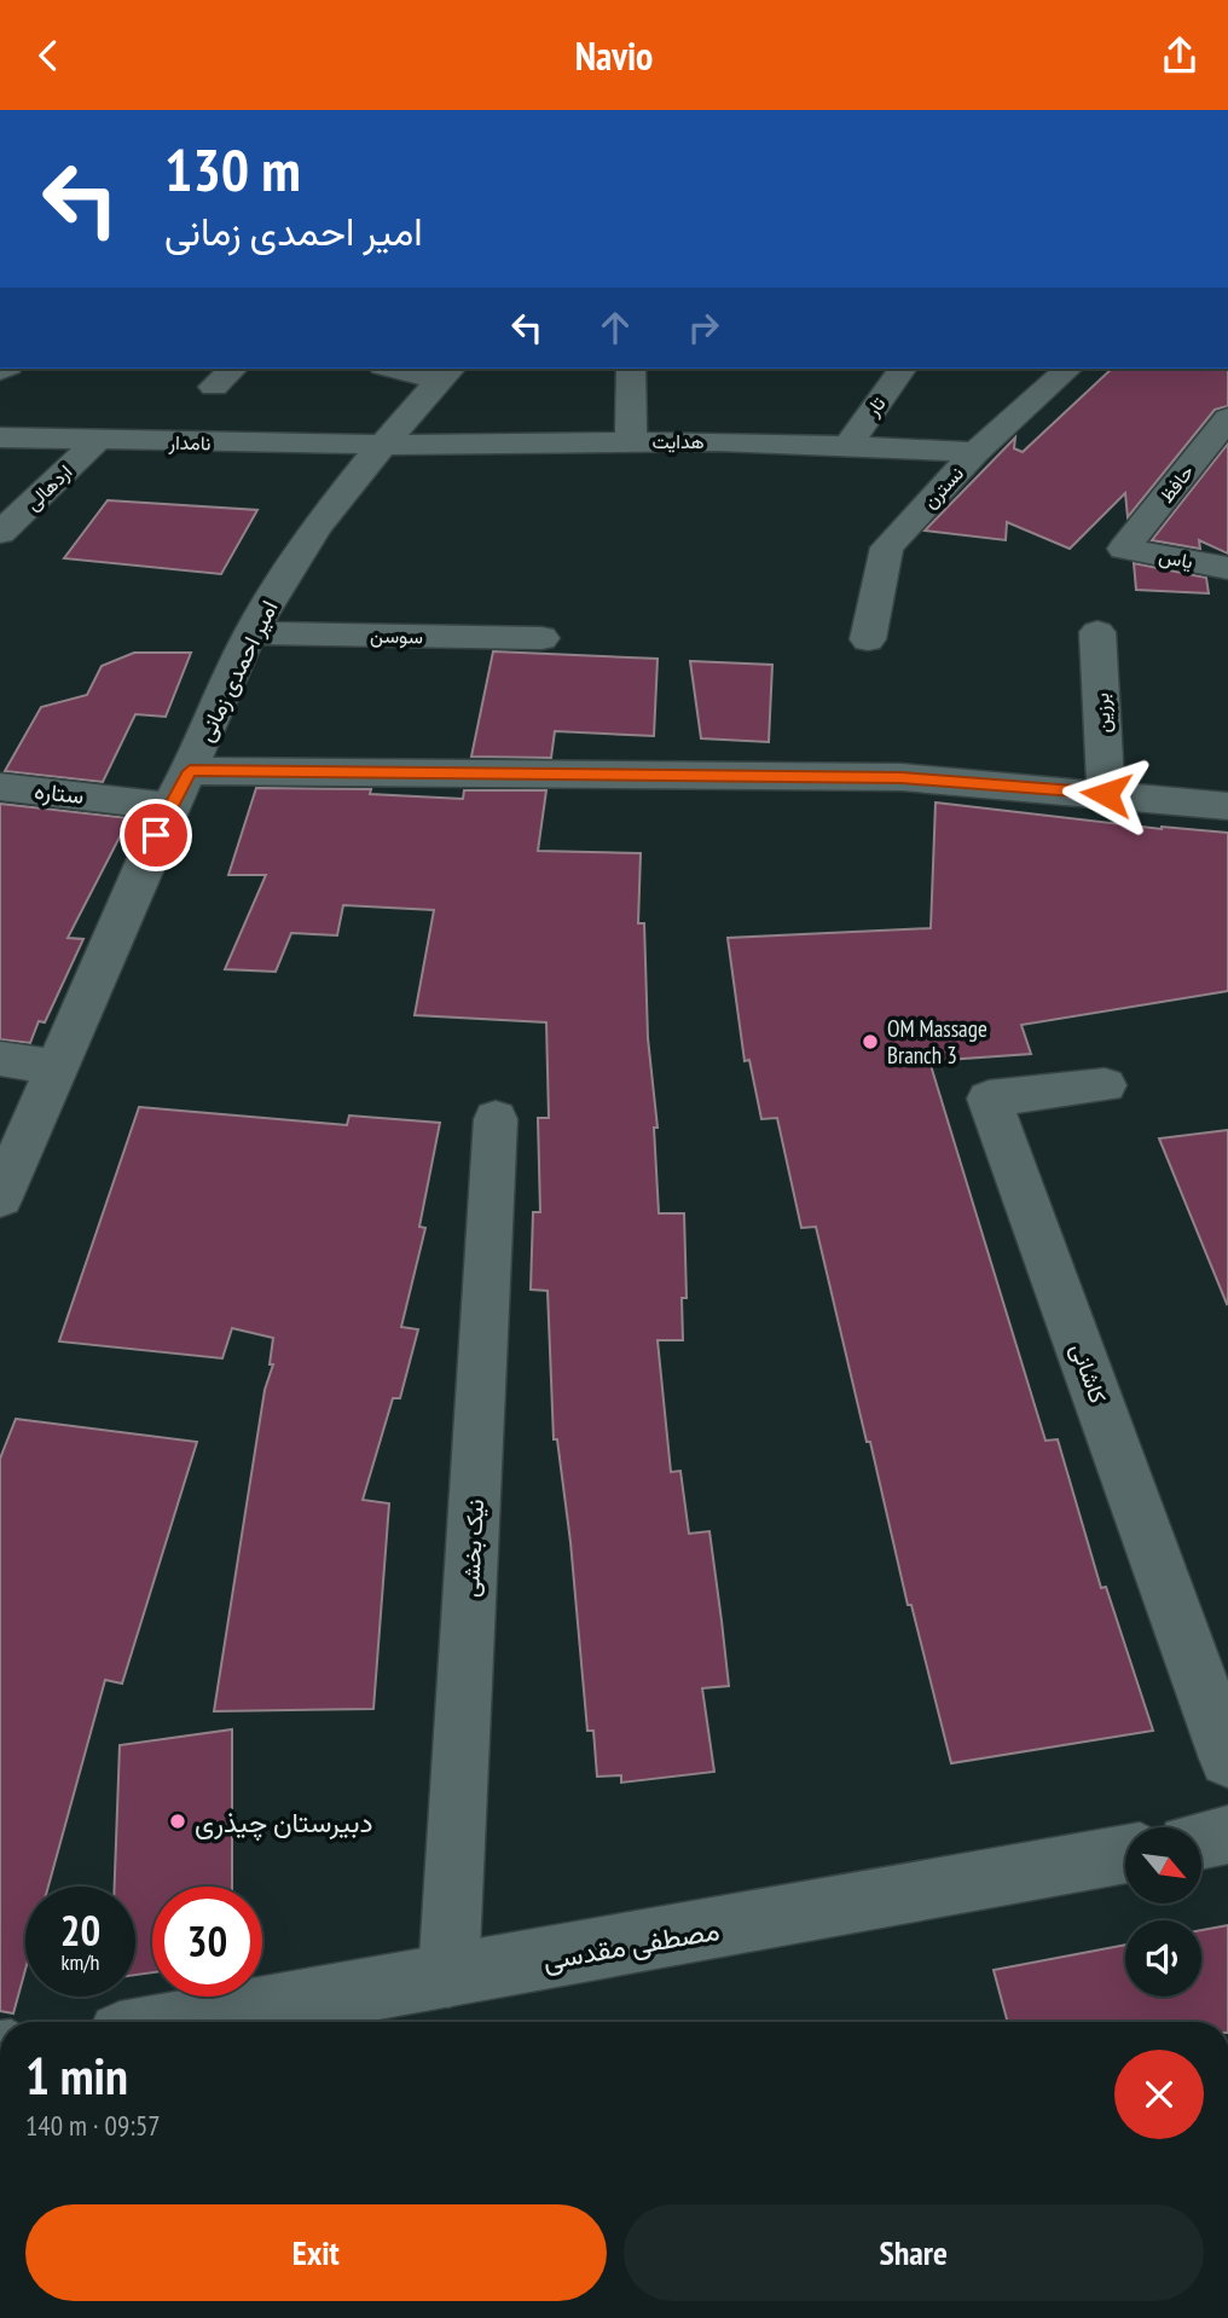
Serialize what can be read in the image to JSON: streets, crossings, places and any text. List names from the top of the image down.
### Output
{
  "streets": {
    "street": [
      "تار",
      "هدایت",
      "نامدار",
      "حافظ",
      "اردهالی",
      "نسترن",
      "یاس",
      "سوسن",
      "امیر احمدی زمانی",
      "برزین",
      "ستاره",
      "کاشانی",
      "نیک بخشی",
      "مصطفی مقدسی"
    ]
  },
  "crossings": [
    ["تار", "هدایت"],
    ["هدایت", "نامدار"],
    ["هدایت", "نسترن"],
    ["هدایت", "امیر احمدی زمانی"],
    ["نامدار", "اردهالی"],
    ["نامدار", "امیر احمدی زمانی"],
    ["حافظ", "یاس"],
    ["سوسن", "امیر احمدی زمانی"],
    ["امیر احمدی زمانی", "ستاره"],
    ["نیک بخشی", "مصطفی مقدسی"]
  ],
  "places": ["OM Massage Branch 3", "دبیرستان چیذری"],
  "north": "bottom right",
  "page": {
    "header": "Navio",
    "turn": ["130 m", "امیر احمدی زمانی"],
    "speed": "20 km/h",
    "limit": "30",
    "heading": ["1 min", "140 m · 09:57"],
    "buttons": ["Exit", "Share"]
  }
}
